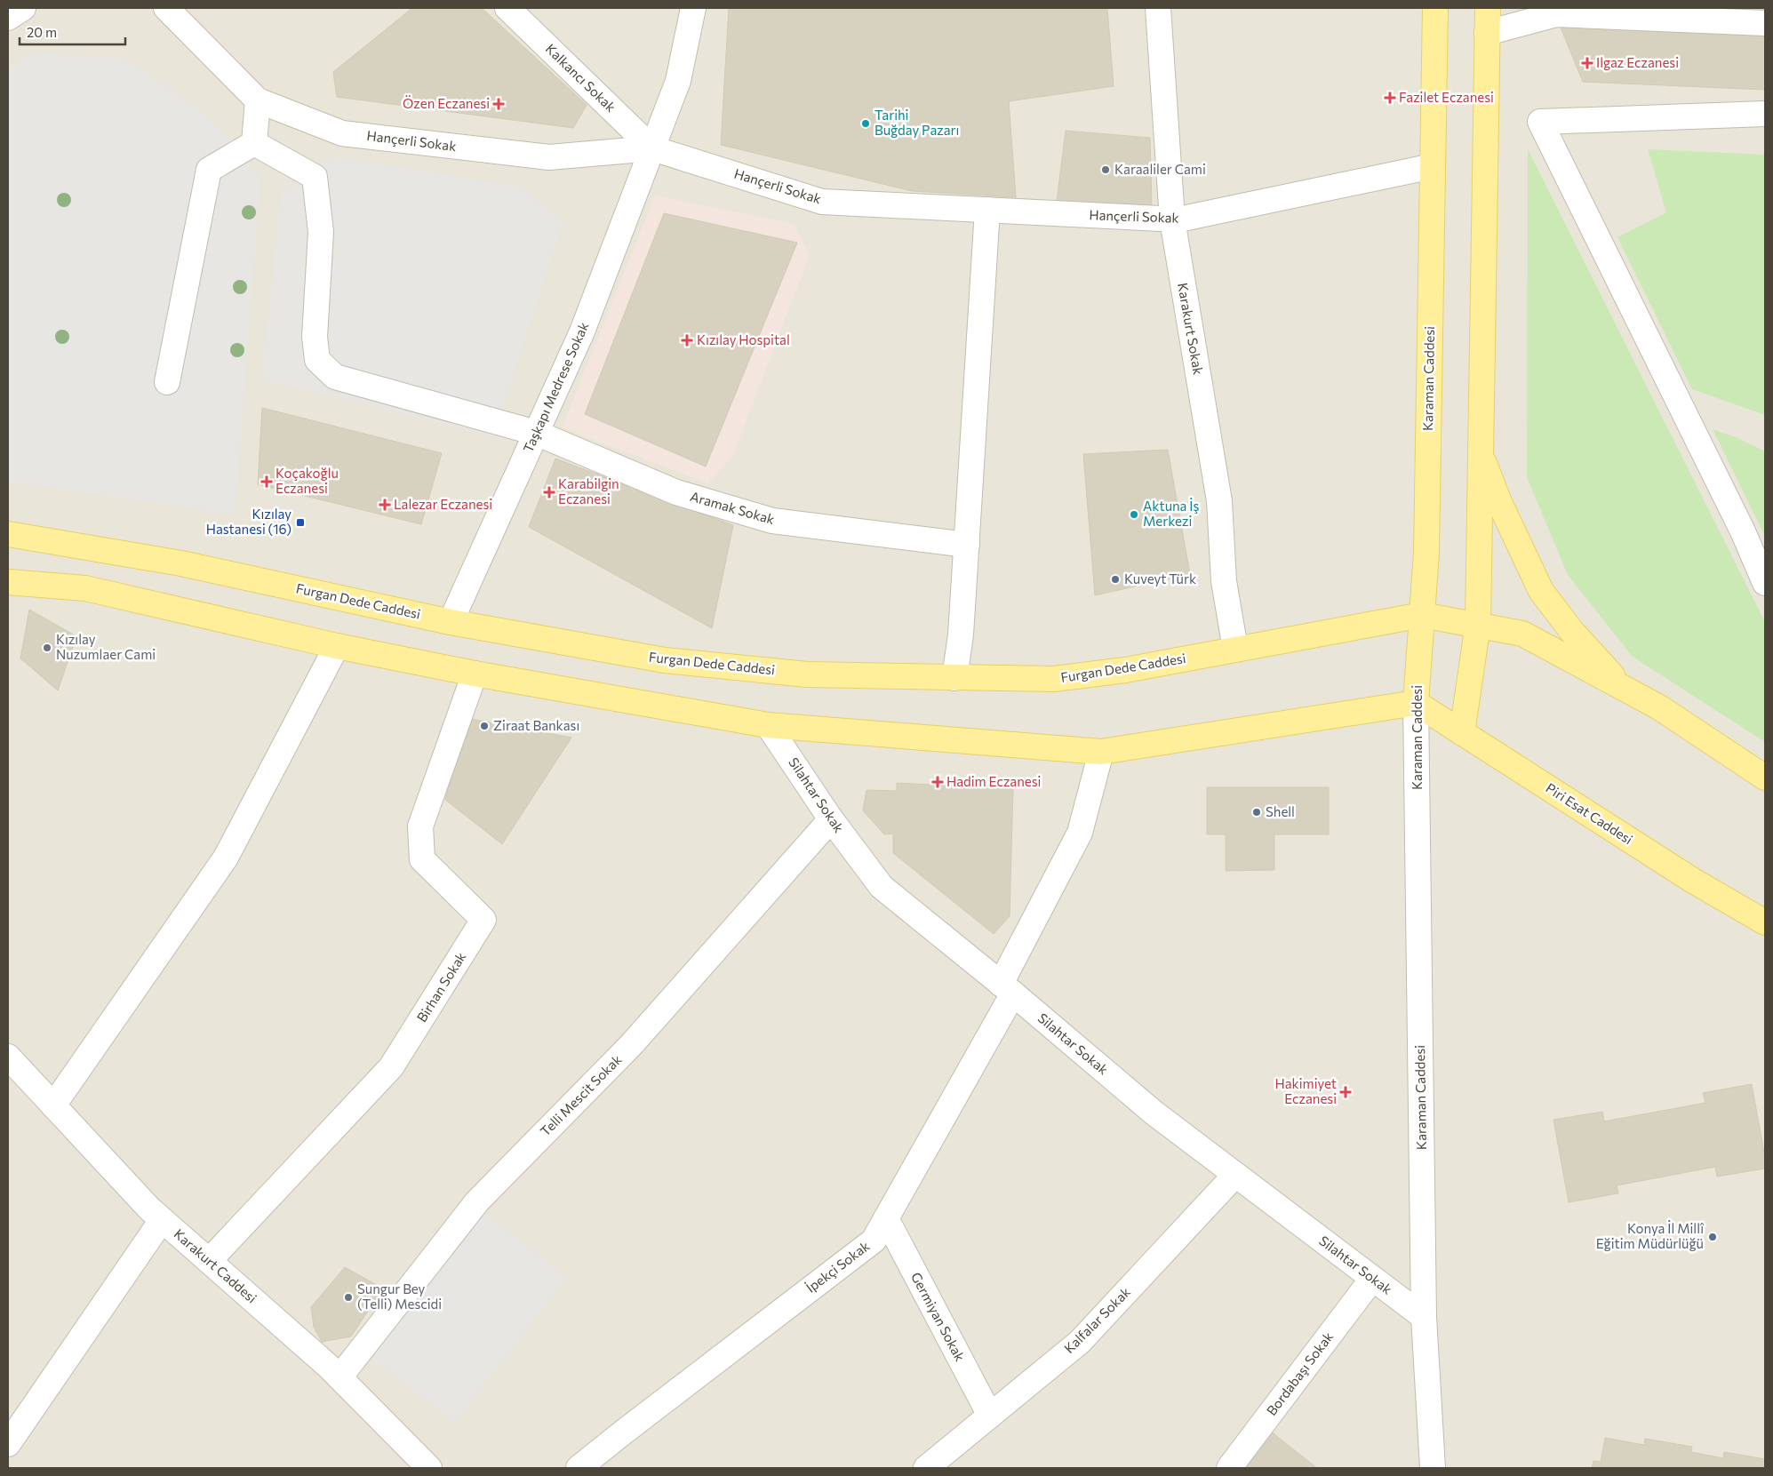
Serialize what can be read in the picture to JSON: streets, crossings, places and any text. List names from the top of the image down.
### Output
{
  "streets": {
    "main road": ["Karaman Caddesi", "Furgan Dede Caddesi", "Piri Esat Caddesi"],
    "street": [
      "Kalkancı Sokak",
      "Hançerli Sokak",
      "Karakurt Sokak",
      "Taşkapı Medrese Sokak",
      "Aramak Sokak",
      "Silahtar Sokak",
      "Birhan Sokak",
      "Telli Mescit Sokak",
      "Karakurt Caddesi",
      "İpekçi Sokak",
      "Germiyan Sokak",
      "Kalfalar Sokak",
      "Bordabaşı Sokak"
    ]
  },
  "crossings": [
    ["Kalkancı Sokak", "Hançerli Sokak"],
    ["Kalkancı Sokak", "Taşkapı Medrese Sokak"],
    ["Hançerli Sokak", "Karakurt Sokak"],
    ["Hançerli Sokak", "Karaman Caddesi"],
    ["Hançerli Sokak", "Taşkapı Medrese Sokak"],
    ["Karakurt Sokak", "Furgan Dede Caddesi"],
    ["Karaman Caddesi", "Furgan Dede Caddesi"],
    ["Karaman Caddesi", "Silahtar Sokak"],
    ["Karaman Caddesi", "Piri Esat Caddesi"],
    ["Taşkapı Medrese Sokak", "Aramak Sokak"],
    ["Taşkapı Medrese Sokak", "Furgan Dede Caddesi"],
    ["Silahtar Sokak", "Telli Mescit Sokak"],
    ["Silahtar Sokak", "İpekçi Sokak"],
    ["Silahtar Sokak", "Kalfalar Sokak"],
    ["Silahtar Sokak", "Bordabaşı Sokak"],
    ["Birhan Sokak", "Karakurt Caddesi"],
    ["Telli Mescit Sokak", "Karakurt Caddesi"],
    ["İpekçi Sokak", "Germiyan Sokak"],
    ["Germiyan Sokak", "Kalfalar Sokak"]
  ],
  "places": {
    "health": [
      "Ilgaz Eczanesi",
      "Fazilet Eczanesi",
      "Özen Eczanesi",
      "Kızılay Hospital",
      "Koçakoğlu Eczanesi",
      "Karabilgin Eczanesi",
      "Lalezar Eczanesi",
      "Hadim Eczanesi",
      "Hakimiyet Eczanesi"
    ],
    "other": [
      "Tarihi Buğday Pazarı",
      "Karaaliler Cami",
      "Aktuna İş Merkezi",
      "Kuveyt Türk",
      "Kızılay Nuzumlaer Cami",
      "Ziraat Bankası",
      "Shell",
      "Konya İl Millî Eğitim Müdürlüğü",
      "Sungur Bey (Telli) Mescidi"
    ],
    "transit": ["Kızılay Hastanesi (16)"]
  },
  "scale_bar": "20 m"
}
